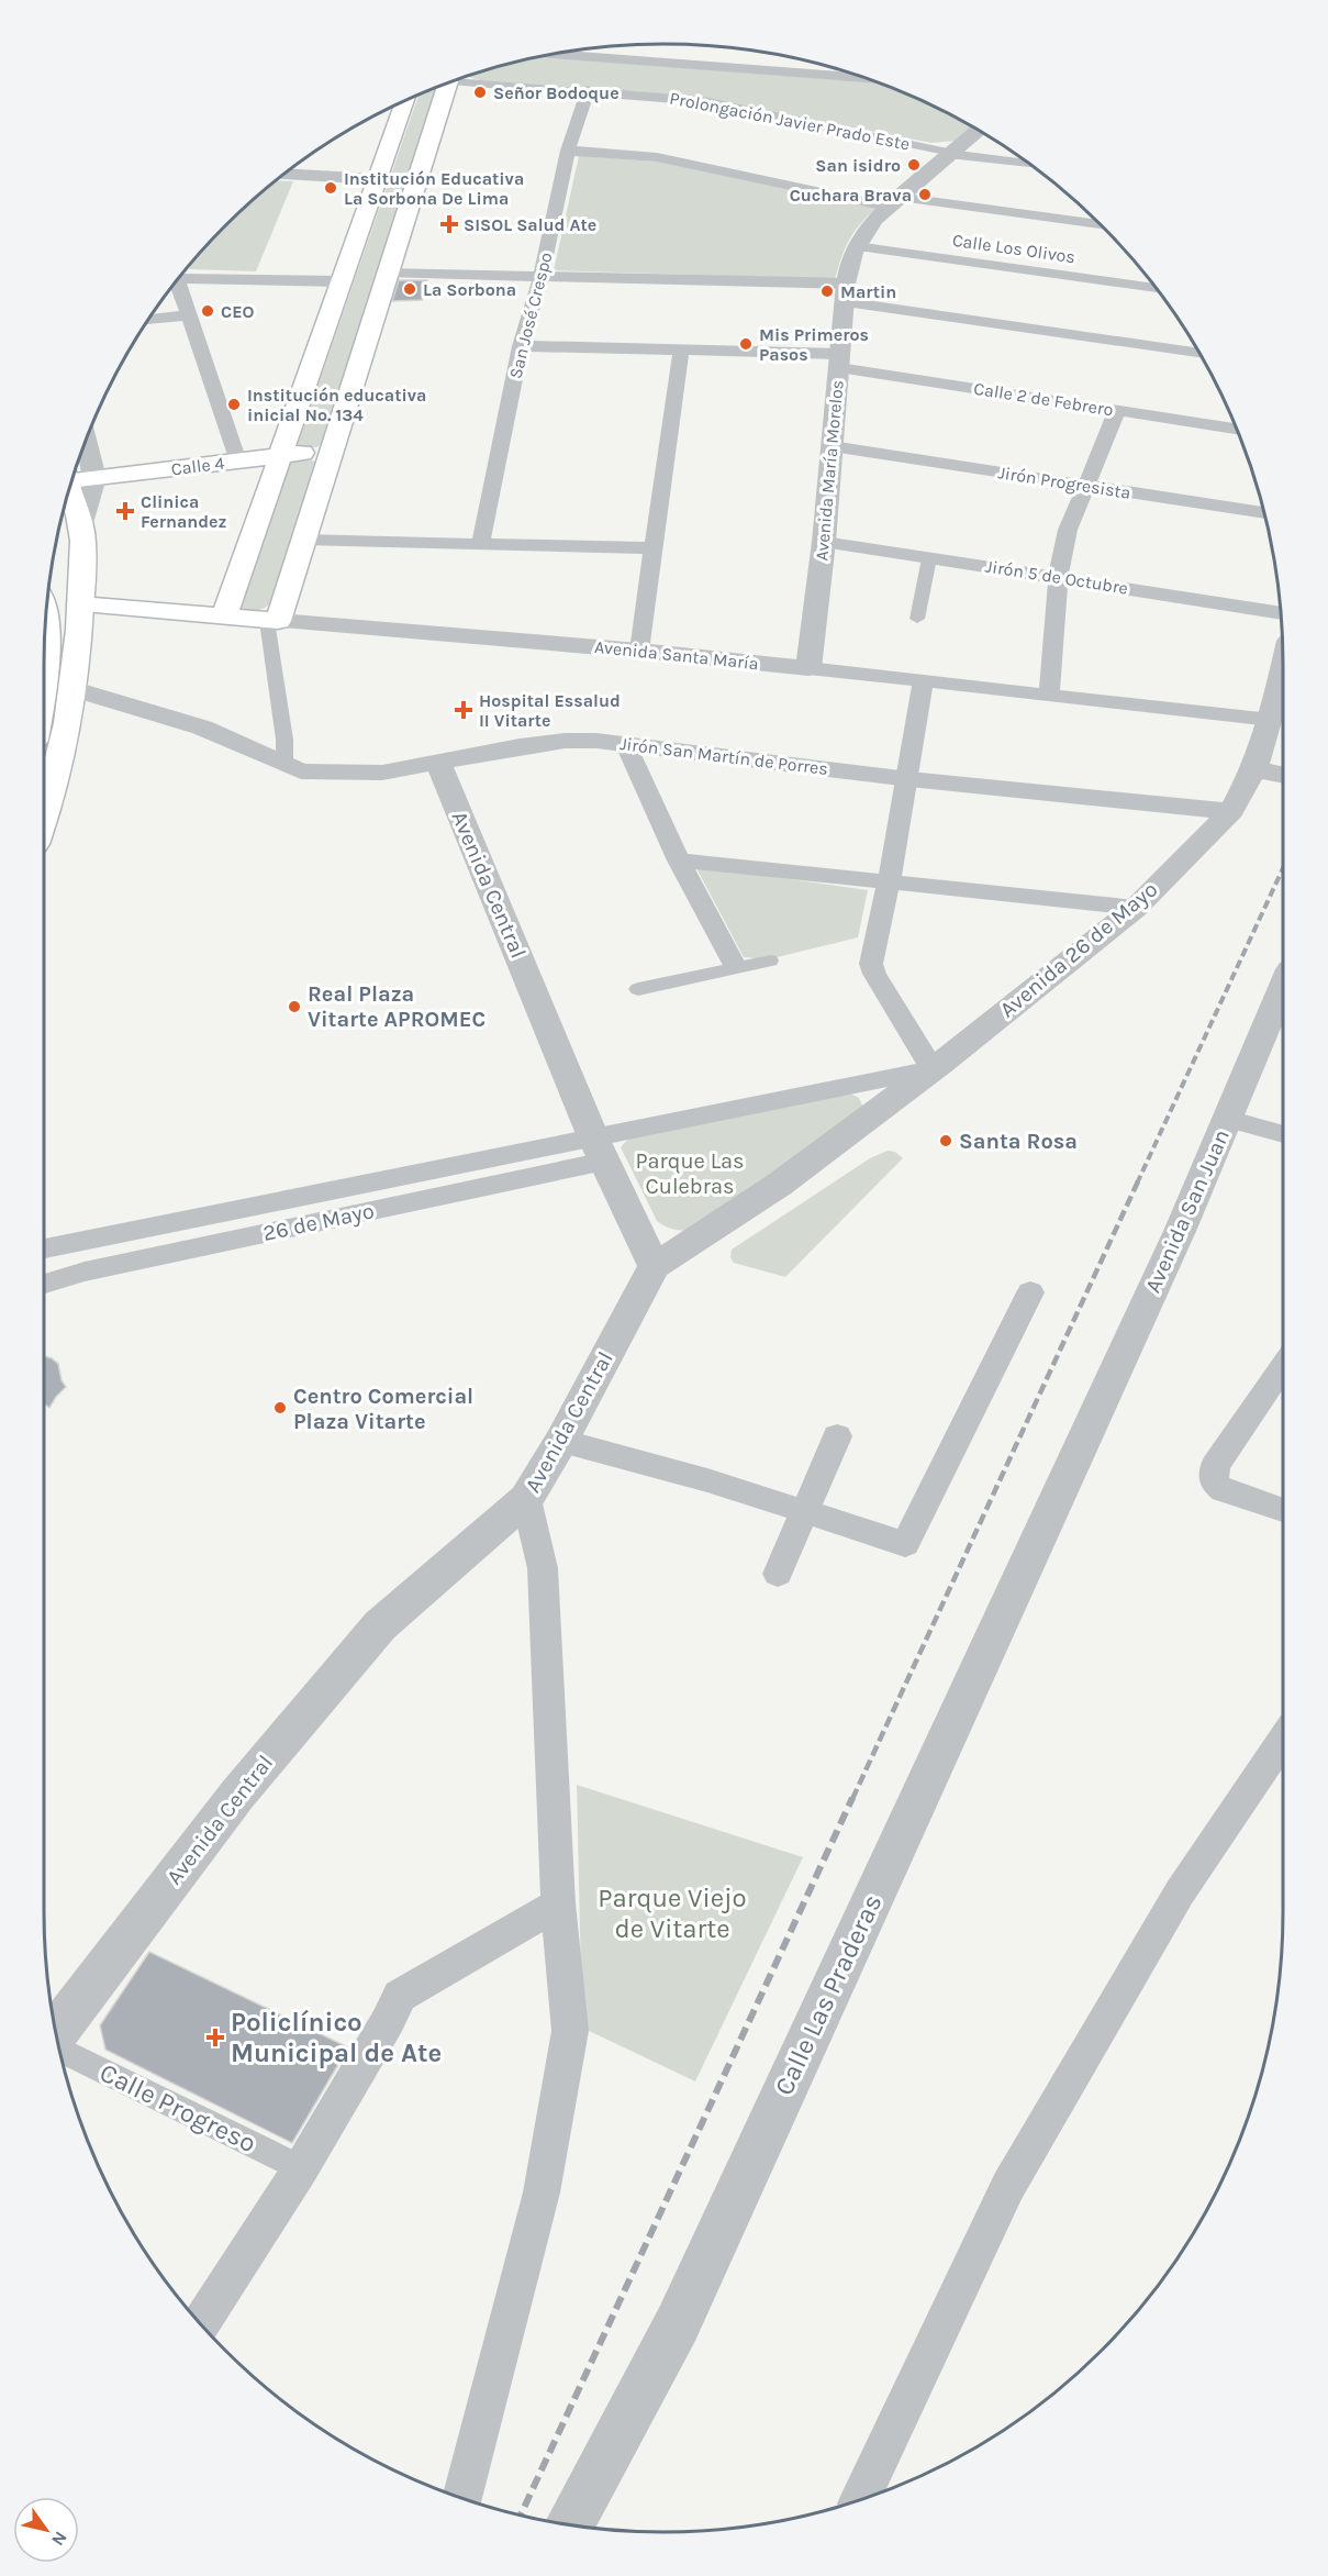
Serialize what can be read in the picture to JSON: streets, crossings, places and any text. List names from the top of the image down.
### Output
{
  "streets": {
    "main road": ["Calle 4", "Avenida Santa María"],
    "street": [
      "Prolongación Javier Prado Este",
      "Calle Los Olivos",
      "San José Crespo",
      "Calle 2 de Febrero",
      "Avenida María Morelos",
      "Jirón Progresista",
      "Jirón 5 de Octubre",
      "Jirón San Martín de Porres",
      "Avenida Central",
      "Avenida 26 de Mayo",
      "Avenida San Juan",
      "26 de Mayo",
      "Calle Las Praderas",
      "Calle Progreso"
    ]
  },
  "crossings": [
    ["Prolongación Javier Prado Este", "San José Crespo"],
    ["Prolongación Javier Prado Este", "Avenida María Morelos"],
    ["Calle Los Olivos", "Avenida María Morelos"],
    ["San José Crespo", "Calle 2 de Febrero"],
    ["Calle 2 de Febrero", "Avenida María Morelos"],
    ["Avenida María Morelos", "Jirón Progresista"],
    ["Avenida María Morelos", "Jirón 5 de Octubre"],
    ["Avenida María Morelos", "Avenida Santa María"],
    ["Avenida Santa María", "Avenida 26 de Mayo"],
    ["Jirón San Martín de Porres", "Avenida Central"],
    ["Jirón San Martín de Porres", "Avenida 26 de Mayo"],
    ["Avenida Central", "Avenida 26 de Mayo"],
    ["Avenida Central", "26 de Mayo"],
    ["Avenida 26 de Mayo", "26 de Mayo"],
    ["Avenida San Juan", "Calle Las Praderas"]
  ],
  "parks": ["Parque Las Culebras", "Parque Viejo de Vitarte"],
  "places": {
    "other": [
      "Señor Bodoque",
      "San isidro",
      "Institución Educativa La Sorbona De Lima",
      "Cuchara Brava",
      "La Sorbona",
      "Martin",
      "CEO",
      "Mis Primeros Pasos",
      "Institución educativa inicial No. 134",
      "Real Plaza Vitarte APROMEC",
      "Santa Rosa",
      "Centro Comercial Plaza Vitarte"
    ],
    "health": [
      "SISOL Salud Ate",
      "Clinica Fernandez",
      "Hospital Essalud II Vitarte",
      "Policlínico Municipal de Ate"
    ]
  },
  "north": "bottom right"
}
